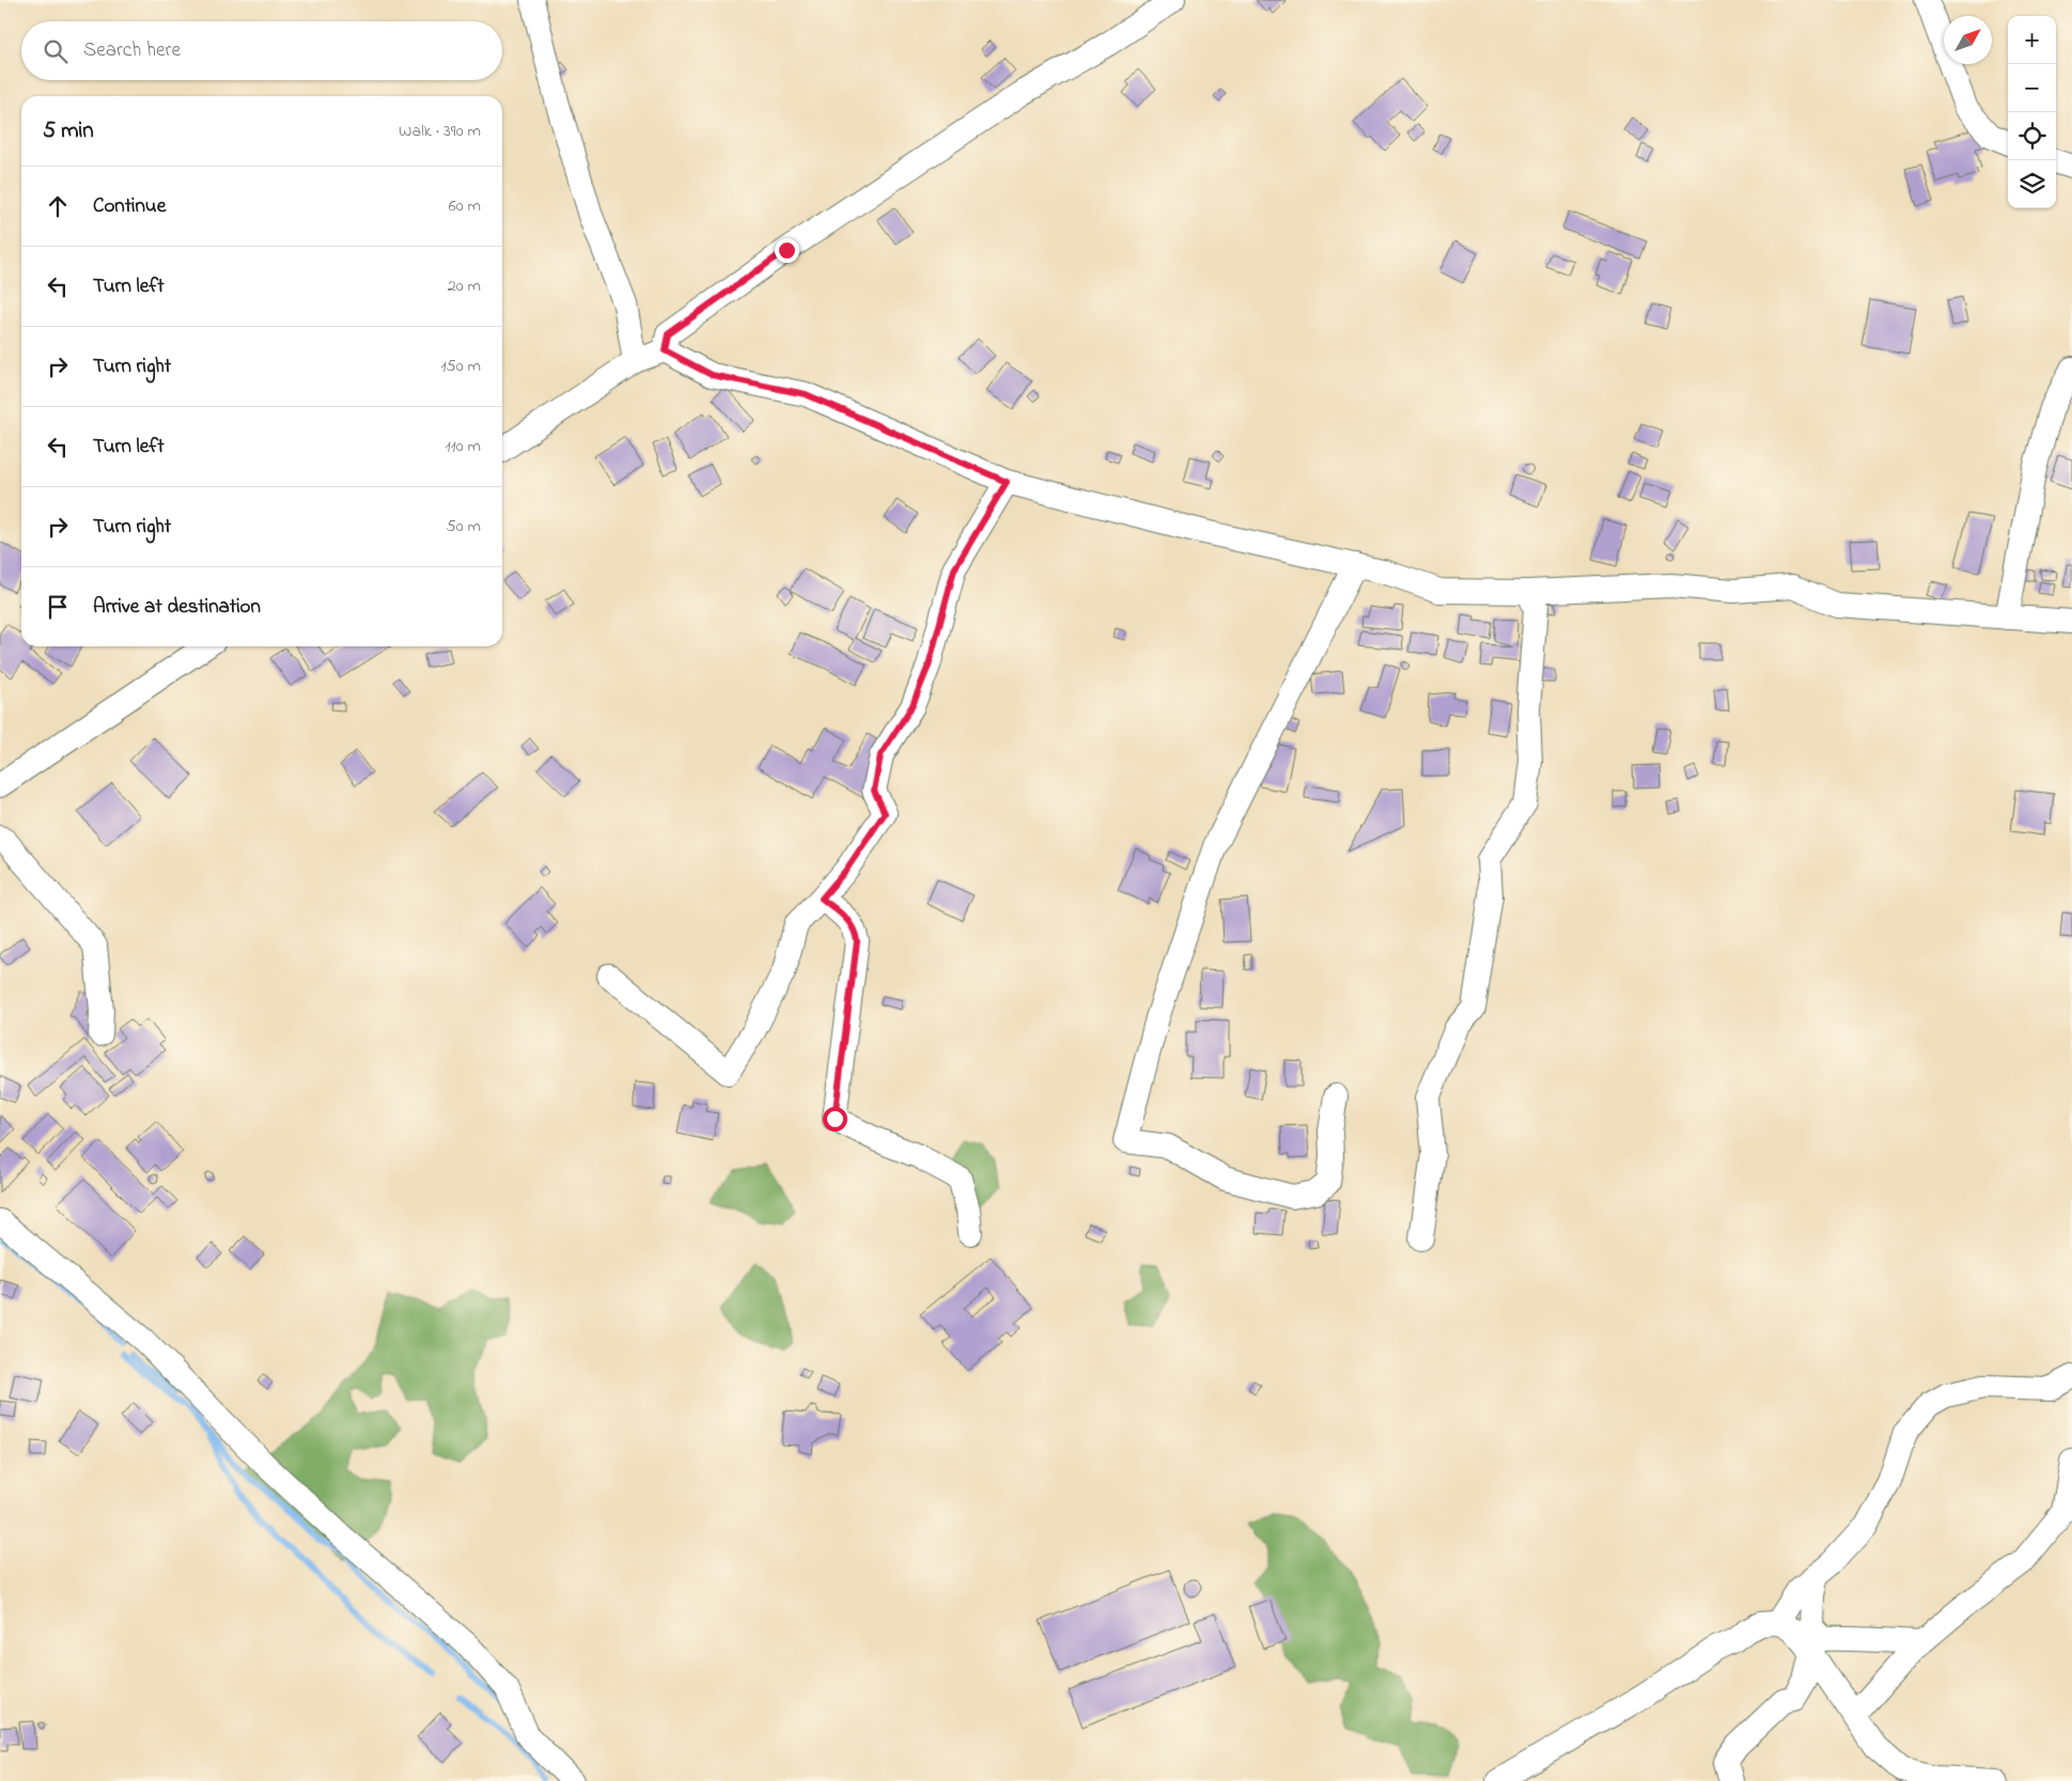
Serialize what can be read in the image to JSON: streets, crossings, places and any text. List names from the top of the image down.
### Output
{
  "north": "top right",
  "page": {
    "map_buttons": ["+", "−"],
    "search": "Search here",
    "heading": ["5 min", "Walk · 390 m"],
    "list": [
      ["Continue", "60 m"],
      ["Turn left", "20 m"],
      ["Turn right", "150 m"],
      ["Turn left", "110 m"],
      ["Turn right", "50 m"],
      "Arrive at destination"
    ]
  }
}
